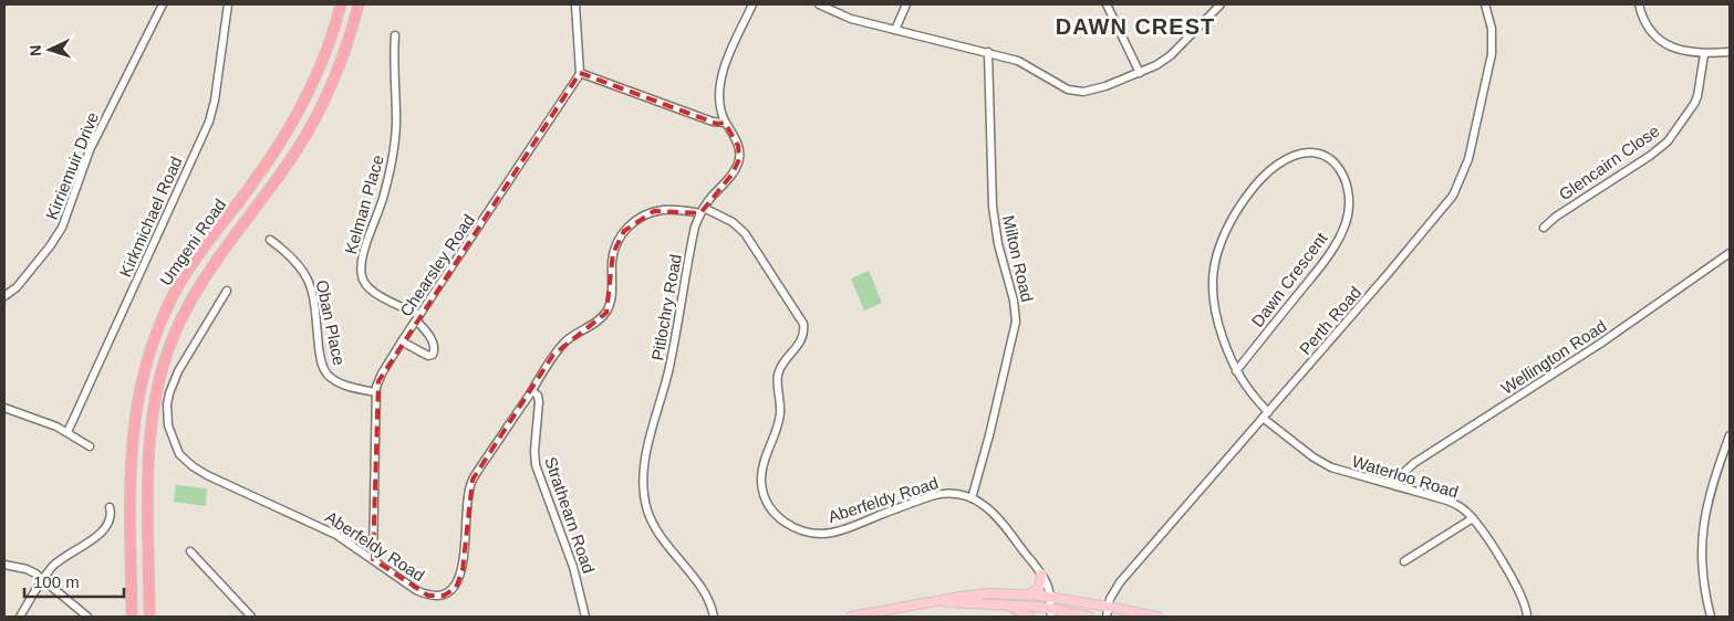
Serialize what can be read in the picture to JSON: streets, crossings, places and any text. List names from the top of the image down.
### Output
{
  "streets": {
    "highway": ["Umgeni Road"],
    "street": [
      "Glencairn Close",
      "Kirriemuir Drive",
      "Kelman Place",
      "Kirkmichael Road",
      "Milton Road",
      "Chearsley Road",
      "Dawn Crescent",
      "Pitlochry Road",
      "Perth Road",
      "Oban Place",
      "Wellington Road",
      "Waterloo Road",
      "Aberfeldy Road",
      "Strathearn Road"
    ]
  },
  "crossings": [
    ["Kelman Place", "Chearsley Road"],
    ["Milton Road", "Aberfeldy Road"],
    ["Chearsley Road", "Oban Place"],
    ["Chearsley Road", "Aberfeldy Road"],
    ["Dawn Crescent", "Perth Road"],
    ["Dawn Crescent", "Waterloo Road"],
    ["Pitlochry Road", "Aberfeldy Road"],
    ["Perth Road", "Waterloo Road"],
    ["Wellington Road", "Waterloo Road"],
    ["Aberfeldy Road", "Strathearn Road"]
  ],
  "districts": ["DAWN CREST"],
  "scale_bar": "100 m",
  "north": "left"
}
